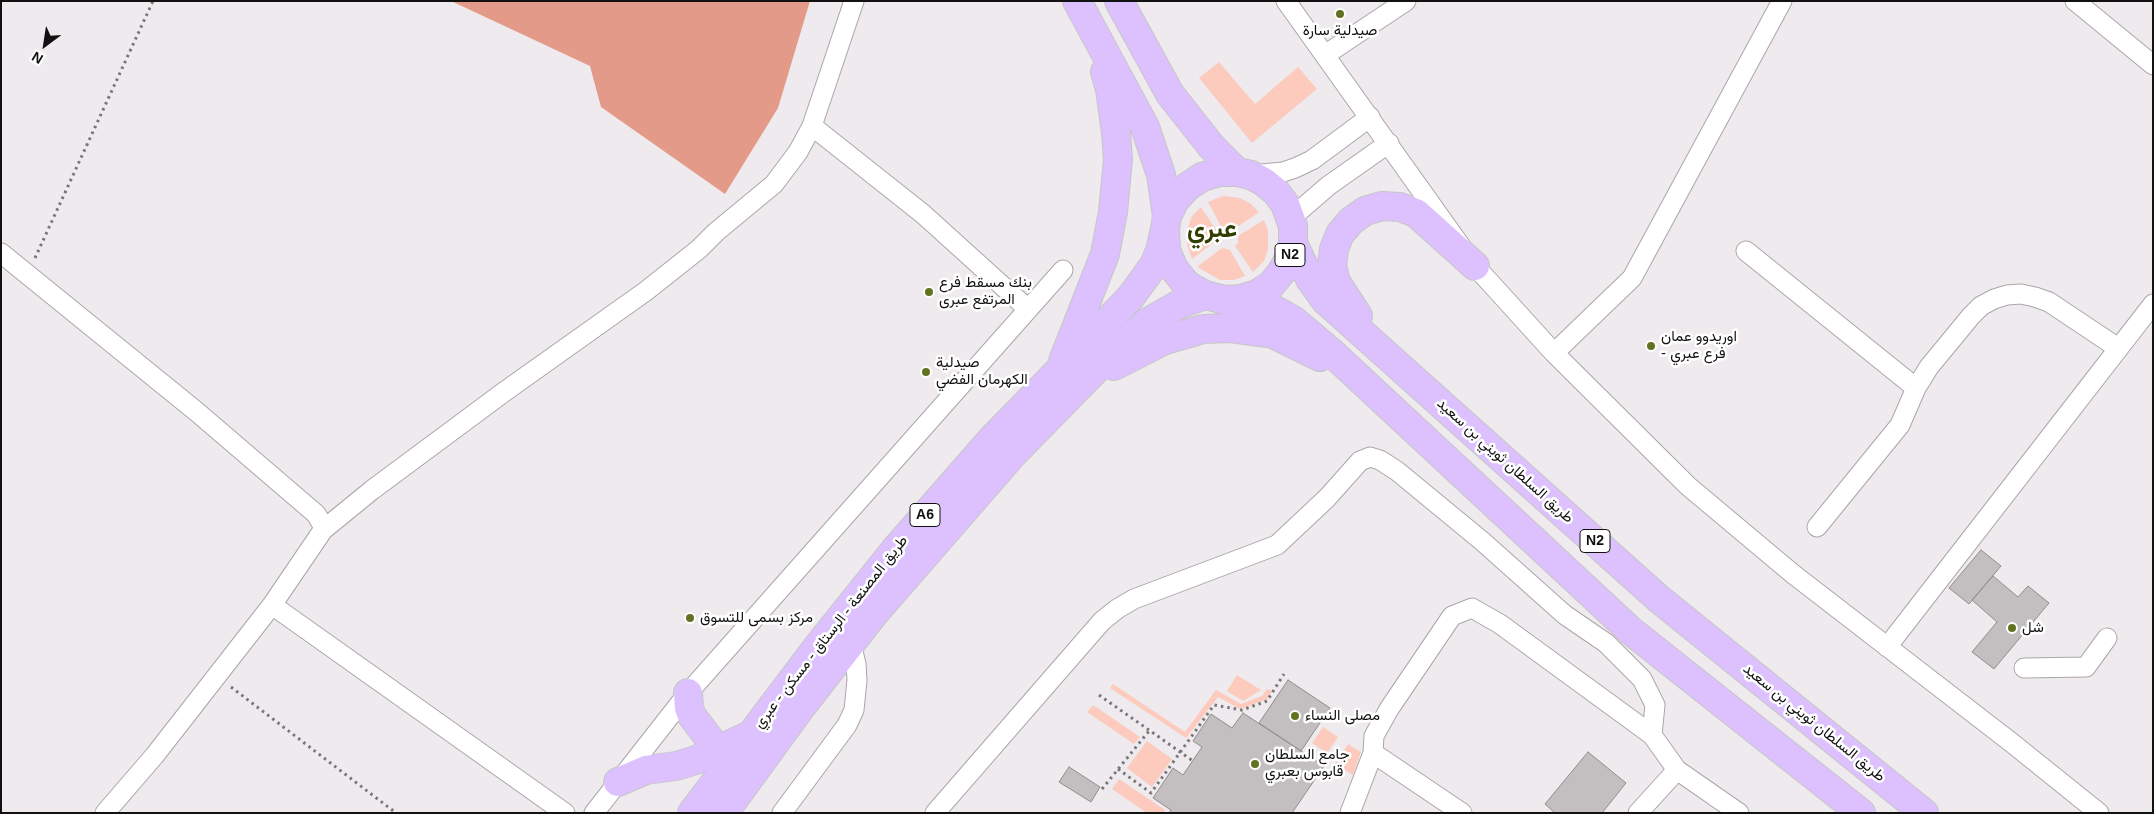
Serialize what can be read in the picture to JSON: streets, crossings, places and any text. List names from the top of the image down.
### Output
{
  "streets": {
    "highway": [
      "N2",
      "طريق السلطان ثويني بن سعيد",
      "A6",
      "طريق المصنعة - الرستاق - مسكن - عبري"
    ]
  },
  "crossings": [
    ["N2", "طريق السلطان ثويني بن سعيد"],
    ["N2", "طريق المصنعة - الرستاق - مسكن - عبري"],
    ["طريق السلطان ثويني بن سعيد", "طريق المصنعة - الرستاق - مسكن - عبري"]
  ],
  "districts": ["عبري"],
  "places": [
    "صيدلية سارة",
    "بنك مسقط فرع المرتفع عبرى",
    "اوريدوو عمان - فرع عبري",
    "صيدلية الكهرمان الفضي",
    "مركز بسمى للتسوق",
    "شل",
    "مصلى النساء",
    "جامع السلطان قابوس بعبري"
  ],
  "north": "bottom left"
}
